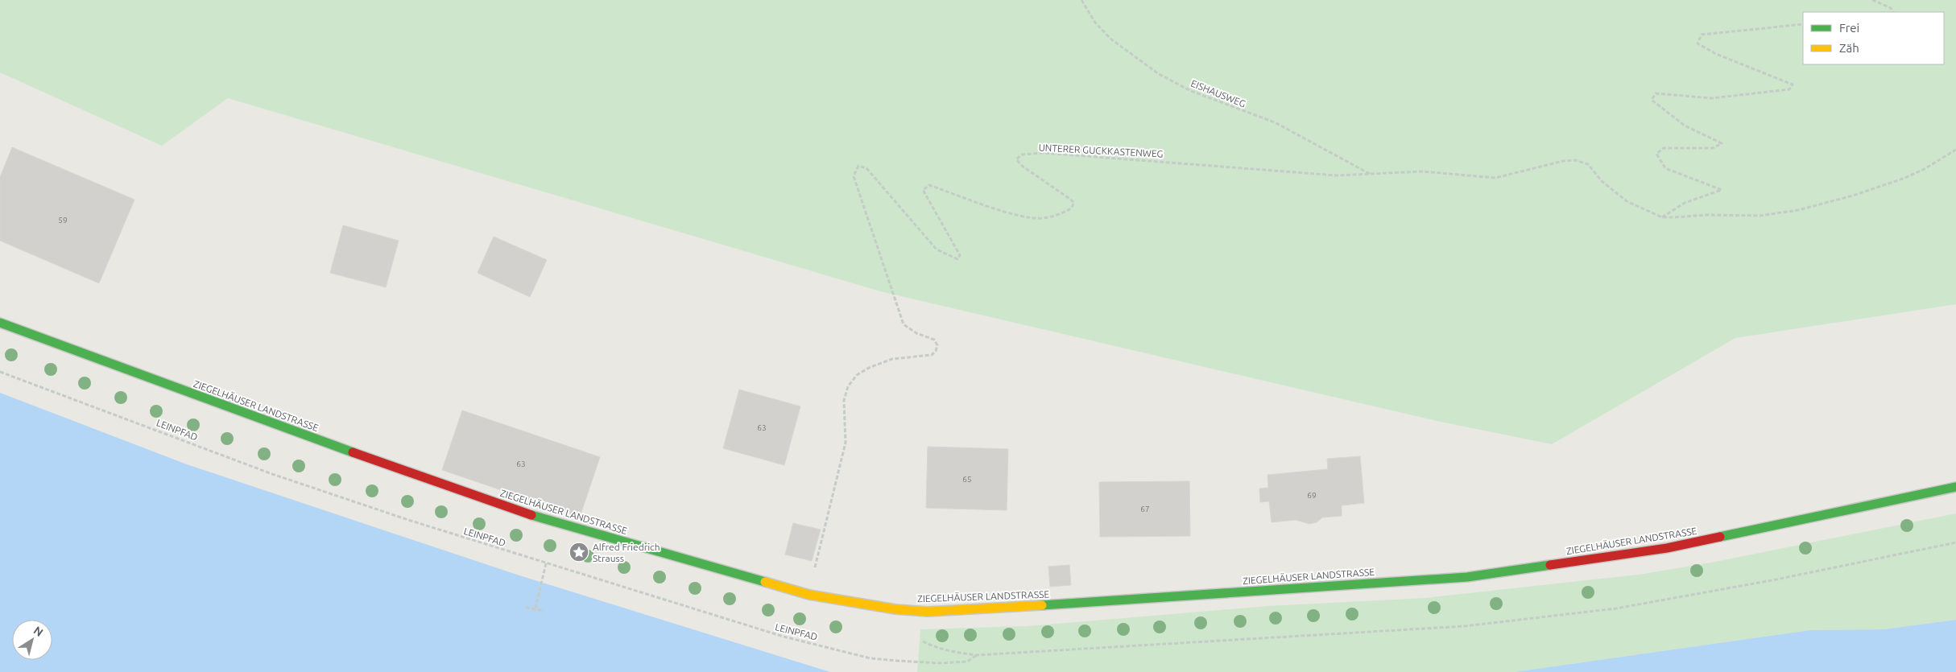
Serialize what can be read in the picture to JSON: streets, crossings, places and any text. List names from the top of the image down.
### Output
{
  "streets": {
    "main road": ["ZIEGELHÄUSER LANDSTRASSE"],
    "path": ["EISHAUSWEG", "UNTERER GUCKKASTENWEG", "LEINPFAD"]
  },
  "crossings": [
    ["EISHAUSWEG", "UNTERER GUCKKASTENWEG"]
  ],
  "places": {
    "place": ["Alfred Friedrich Strauss"]
  },
  "house_numbers": [
    "59",
    "63",
    "63",
    "65",
    "69",
    "67"
  ],
  "legend": ["Frei", "Zäh"],
  "north": "top right"
}
